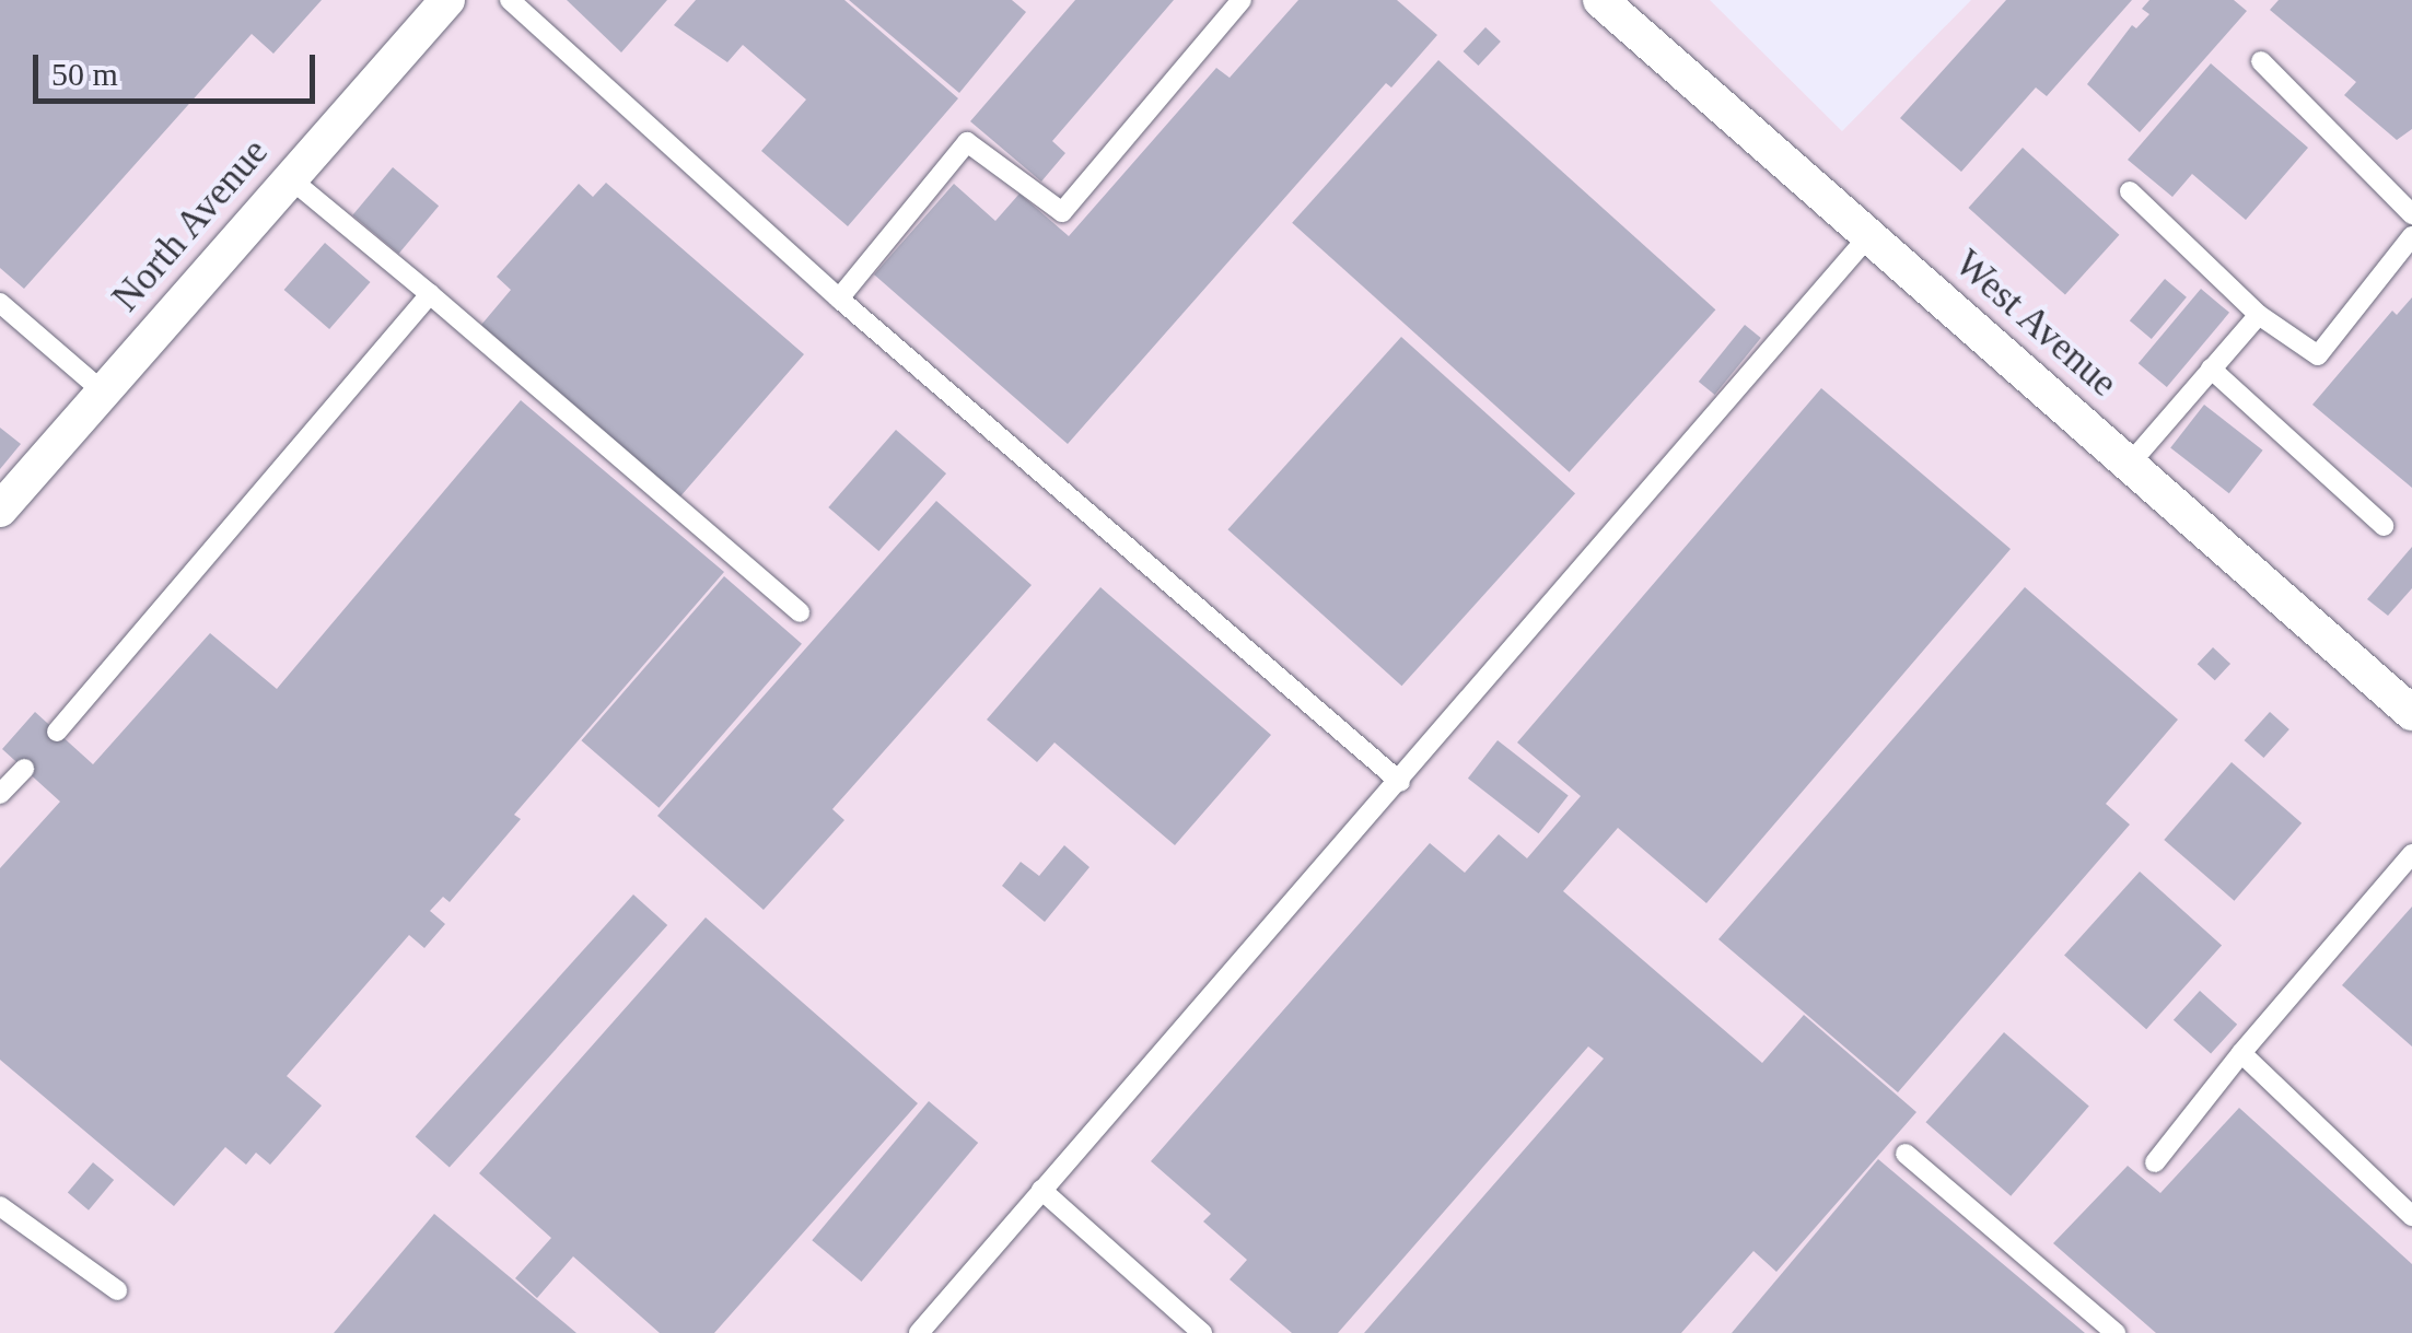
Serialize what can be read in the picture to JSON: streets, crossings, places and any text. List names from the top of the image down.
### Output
{
  "streets": {
    "street": ["North Avenue", "West Avenue"]
  },
  "scale_bar": "50 m"
}
